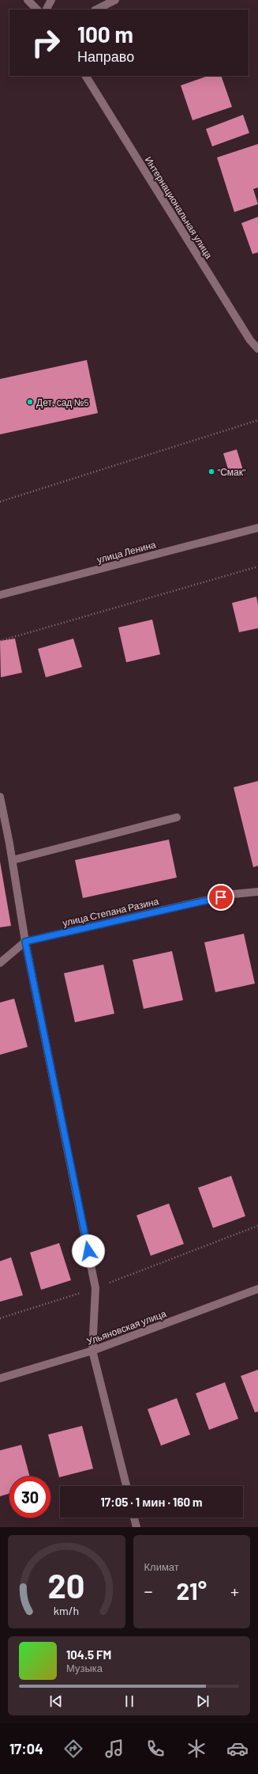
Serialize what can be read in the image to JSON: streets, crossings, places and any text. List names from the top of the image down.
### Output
{
  "streets": {
    "street": [
      "Интернациональная улица",
      "улица Ленина",
      "улица Степана Разина",
      "Ульяновская улица"
    ]
  },
  "places": ["Дет. сад №5", "\"Смак\""],
  "page": {
    "turn": ["100 m", "Направо"],
    "limit": "30",
    "trip": "17:05 · 1 мин · 160 m",
    "tile": "Климат",
    "heat": ["−", "21°", "+"],
    "song": ["104.5 FM", "Музыка"],
    "tabs": "17:04",
    "gauge": ["20", "km/h"]
  }
}
